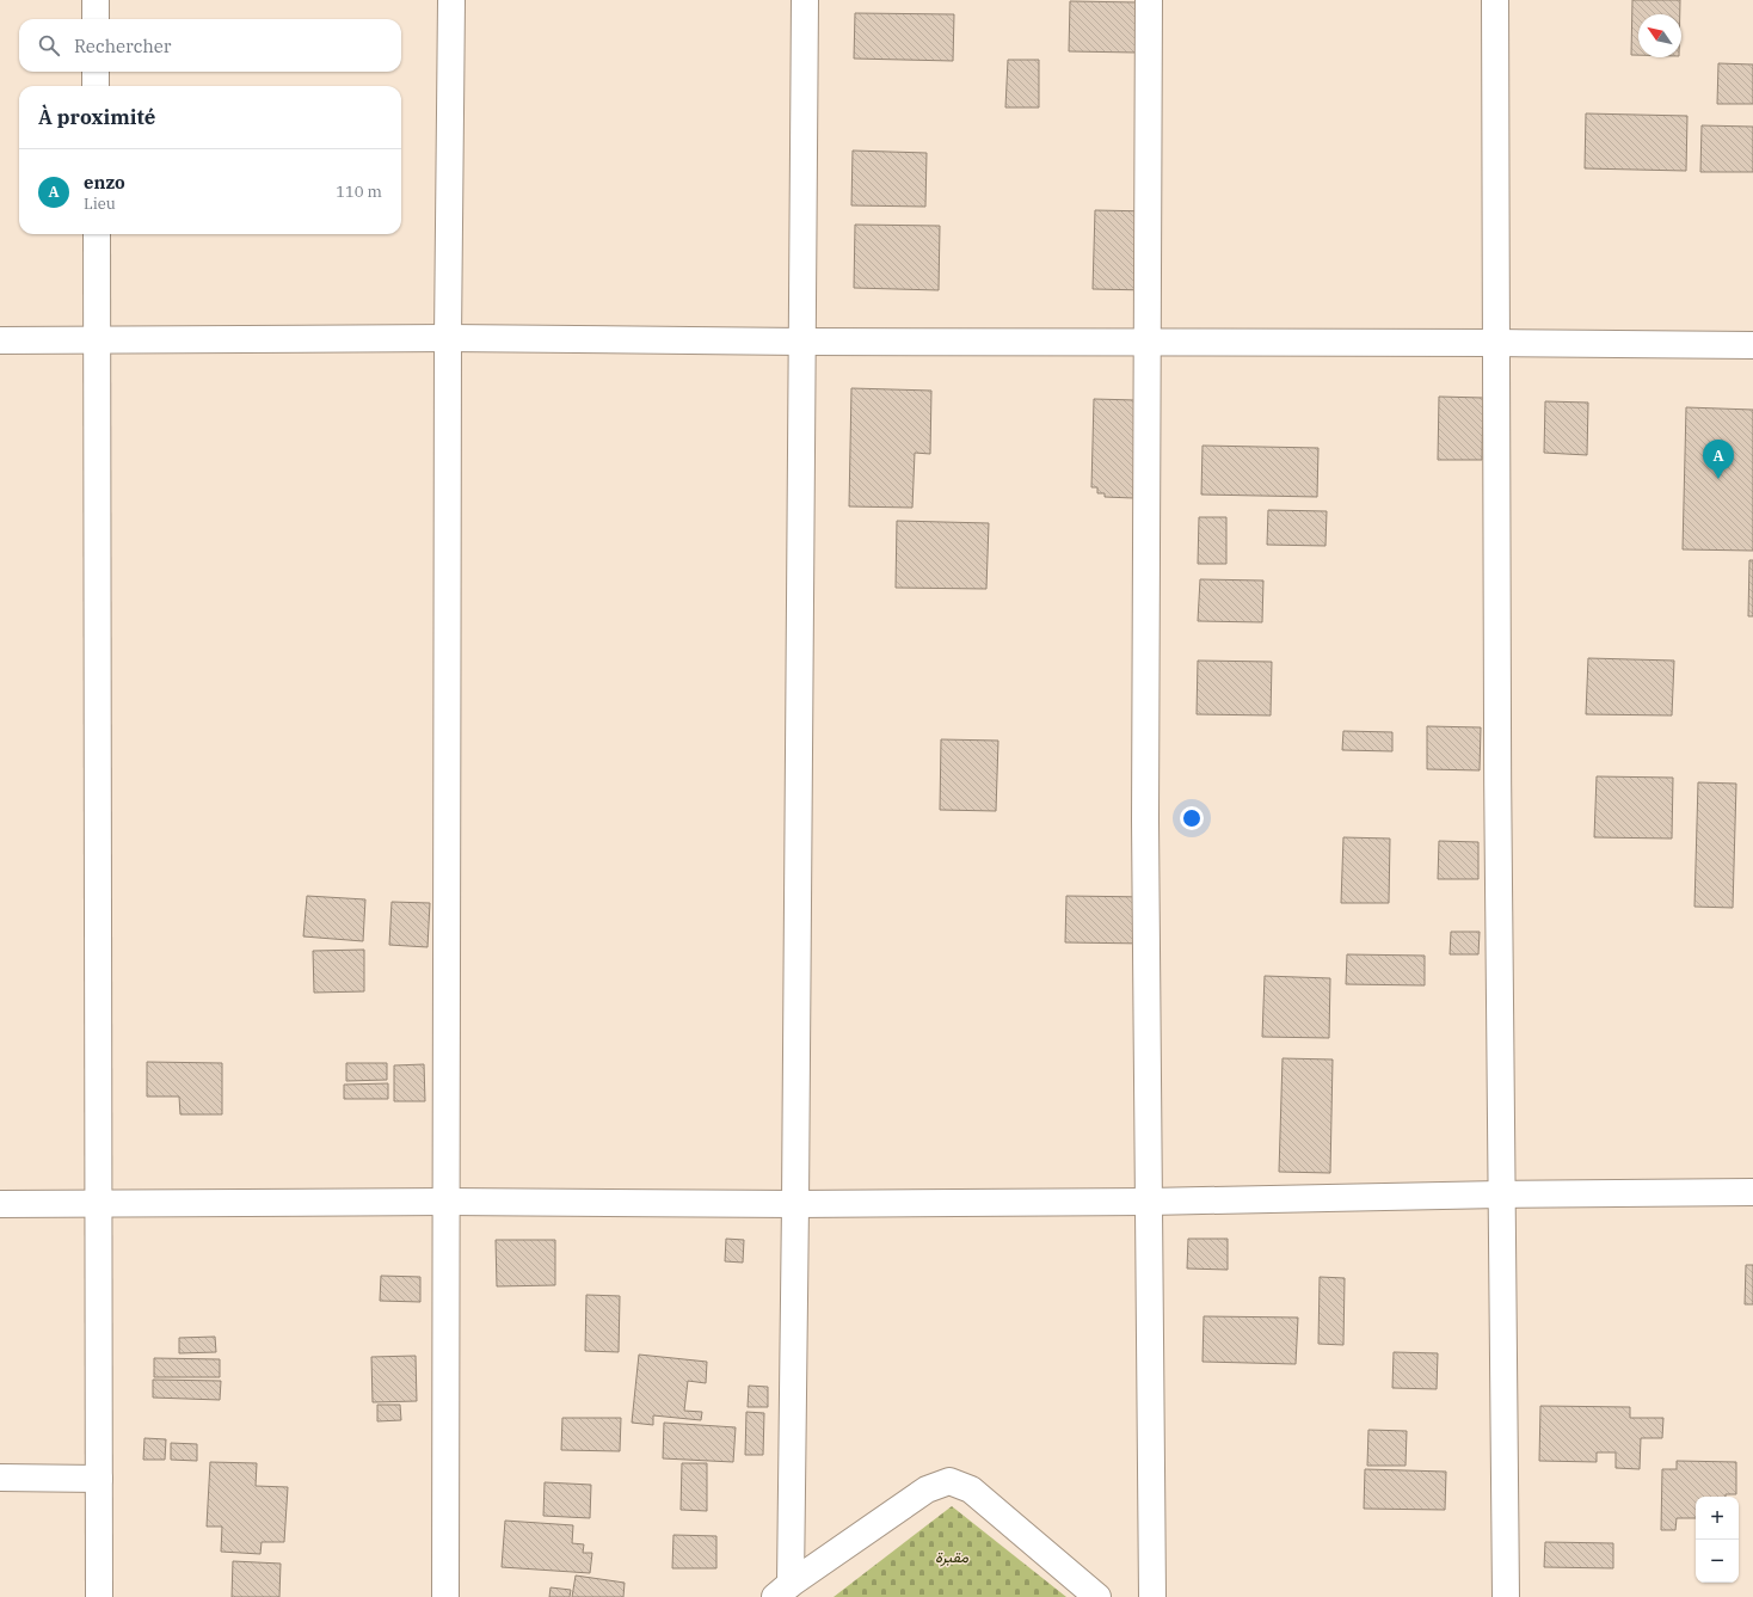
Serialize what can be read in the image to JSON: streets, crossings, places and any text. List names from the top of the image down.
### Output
{
  "parks": ["مقبرة"],
  "north": "top left",
  "page": {
    "search": "Rechercher",
    "heading": "À proximité",
    "list": [
      {
        "mark": "A",
        "name": "enzo",
        "note": "Lieu",
        "value": "110 m"
      }
    ],
    "pins": "A",
    "map_buttons": ["+", "−"]
  }
}
